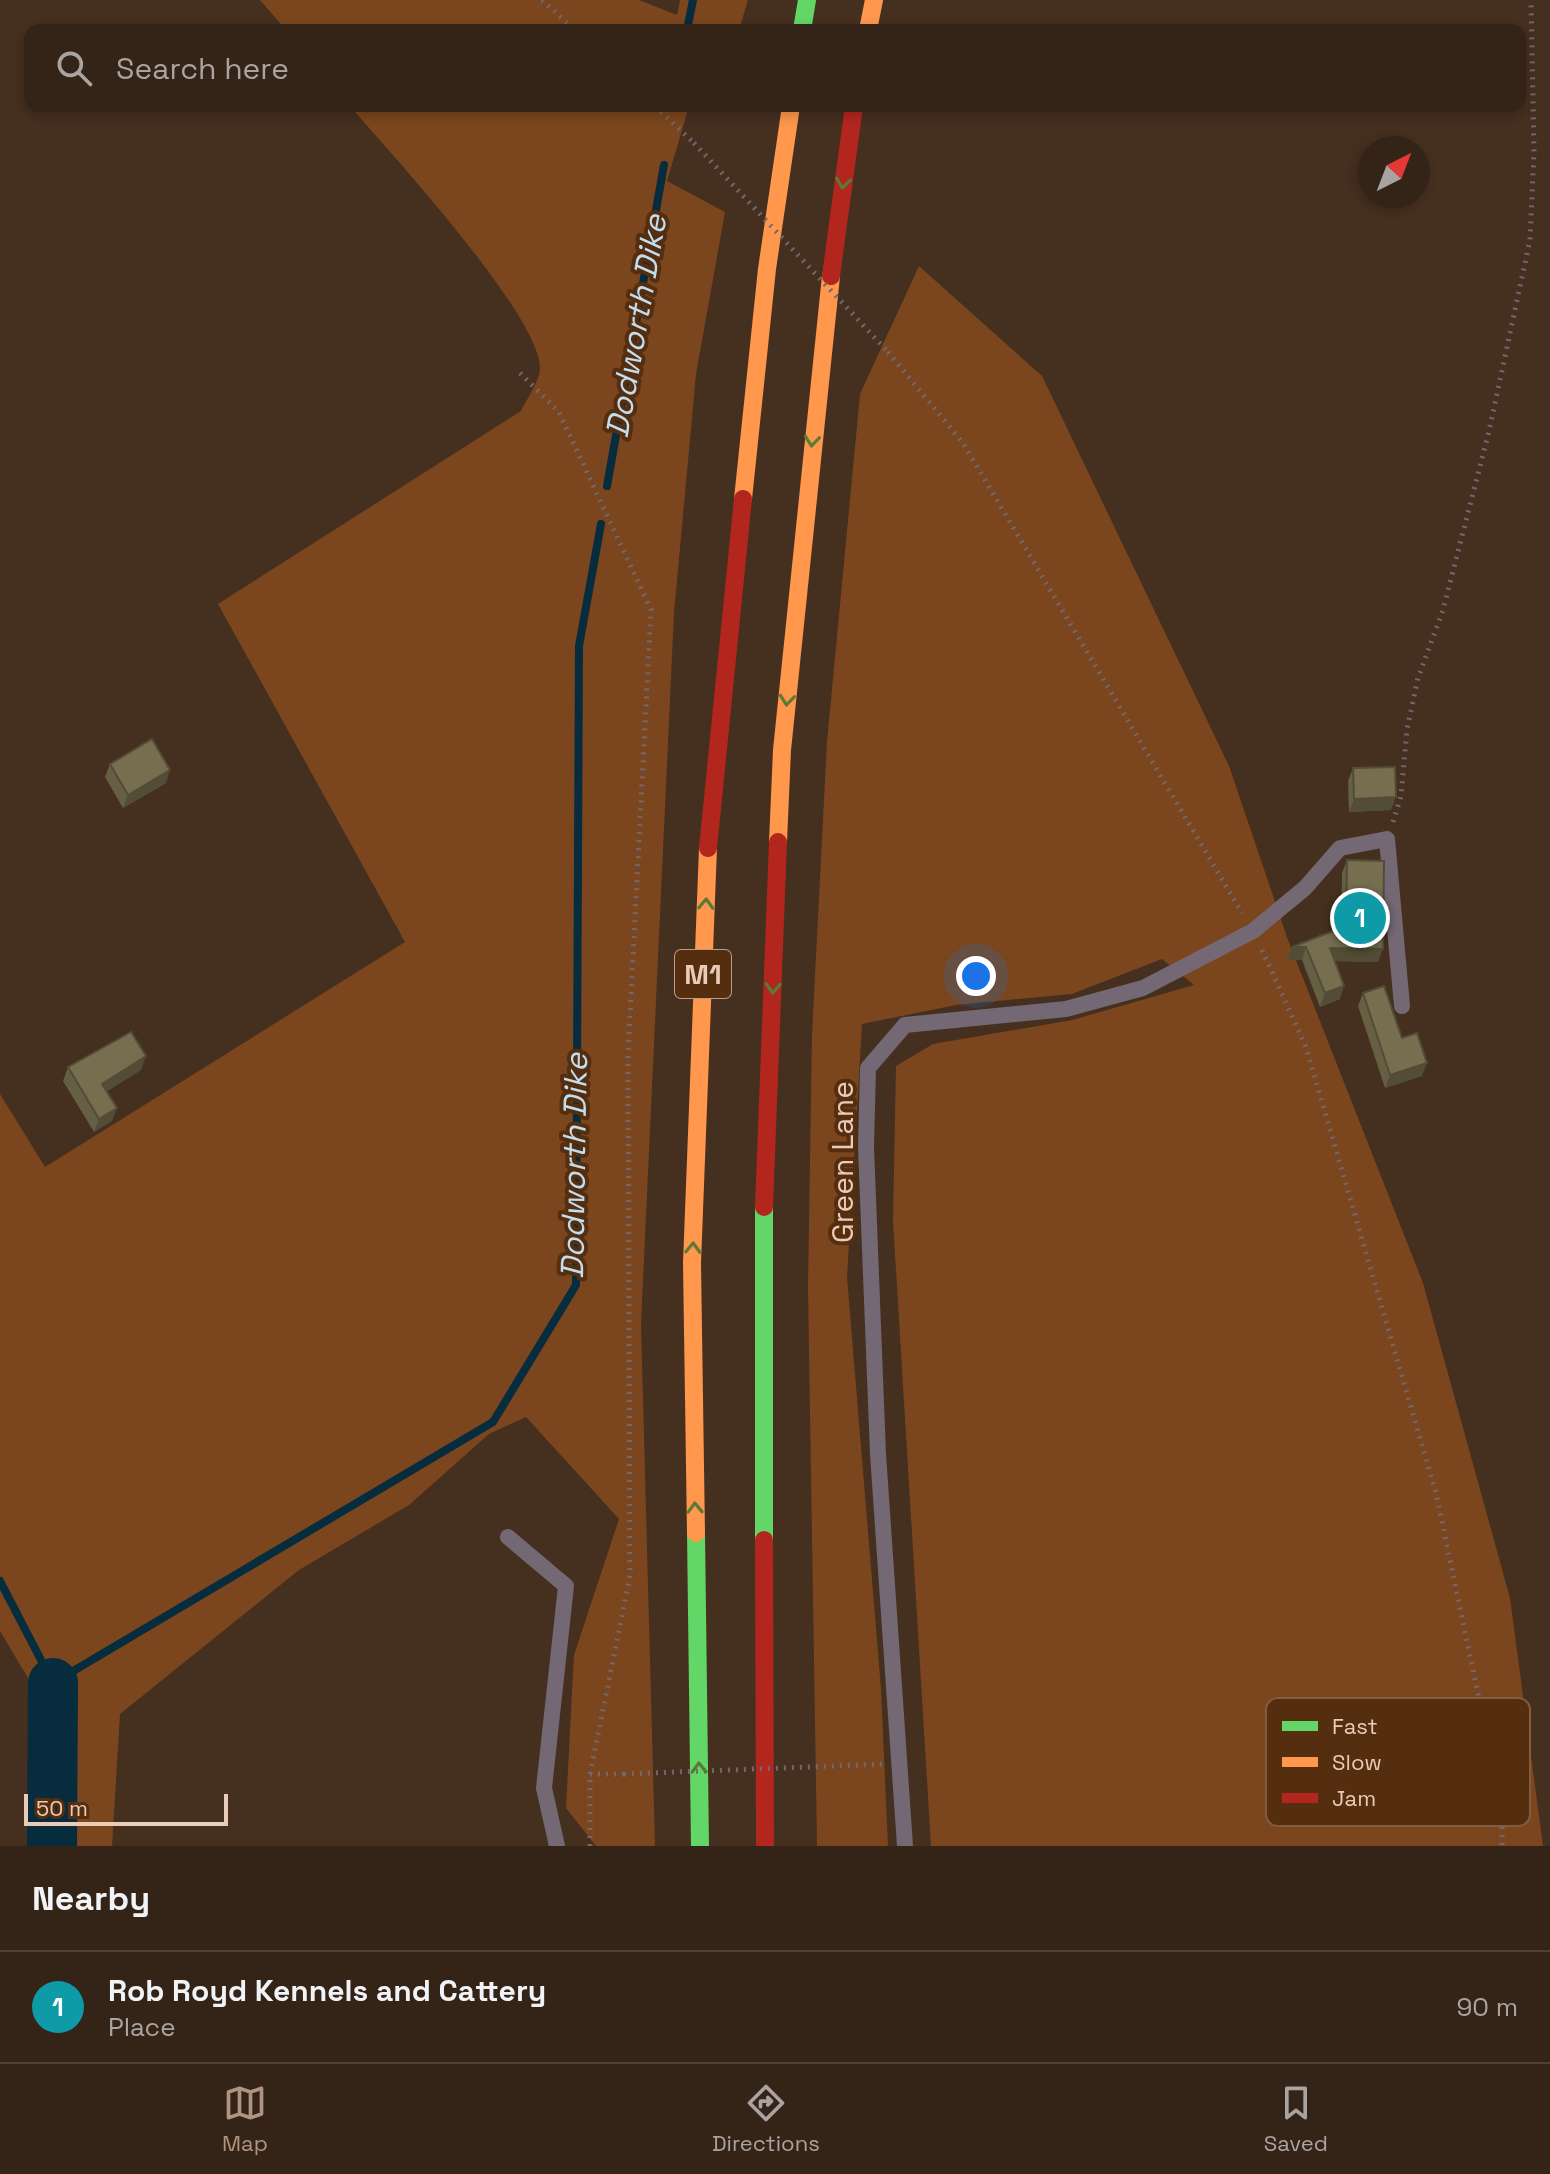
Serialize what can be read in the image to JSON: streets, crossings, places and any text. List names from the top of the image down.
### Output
{
  "streets": {
    "highway": ["M1"],
    "lane": ["Green Lane"]
  },
  "water": ["Dodworth Dike"],
  "legend": ["Fast", "Slow", "Jam"],
  "scale_bar": "50 m",
  "north": "top right",
  "page": {
    "search": "Search here",
    "pins": "1",
    "scale": "50 m",
    "heading": "Nearby",
    "list": [
      {
        "mark": "1",
        "name": "Rob Royd Kennels and Cattery",
        "note": "Place",
        "value": "90 m"
      }
    ],
    "nav": ["Map", "Directions", "Saved"]
  }
}
